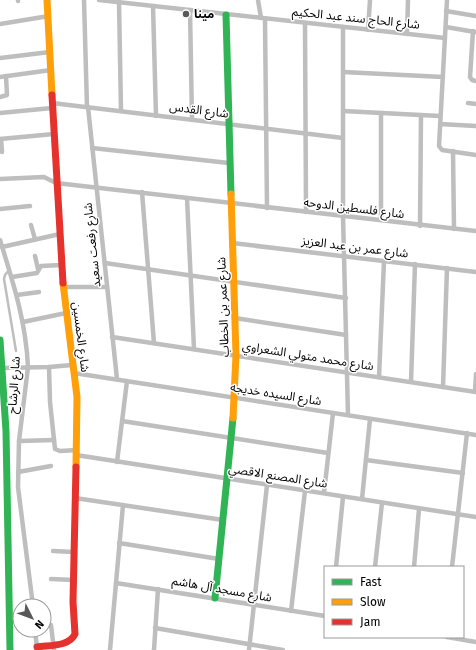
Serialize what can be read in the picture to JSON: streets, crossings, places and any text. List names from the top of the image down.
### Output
{
  "streets": {
    "street": [
      "شارع الحاج سند عبد الحكيم",
      "شارع القدس",
      "شارع فلسطين الدوحه",
      "شارع رفعت سعيد",
      "شارع عمر بن عبد العزيز",
      "شارع عمر بن الخطاب",
      "شارع الخمسين",
      "شارع محمد متولي الشعراوي",
      "شارع الرشاح",
      "شارع السيده خديجه",
      "شارع المصنع الاقصي",
      "شارع مسجد آل هاشم"
    ]
  },
  "crossings": [
    ["شارع الحاج سند عبد الحكيم", "شارع عمر بن الخطاب"],
    ["شارع القدس", "شارع رفعت سعيد"],
    ["شارع القدس", "شارع عمر بن الخطاب"],
    ["شارع القدس", "شارع الخمسين"],
    ["شارع فلسطين الدوحه", "شارع رفعت سعيد"],
    ["شارع فلسطين الدوحه", "شارع عمر بن الخطاب"],
    ["شارع فلسطين الدوحه", "شارع الخمسين"],
    ["شارع رفعت سعيد", "شارع محمد متولي الشعراوي"],
    ["شارع رفعت سعيد", "شارع السيده خديجه"],
    ["شارع عمر بن عبد العزيز", "شارع عمر بن الخطاب"],
    ["شارع عمر بن الخطاب", "شارع محمد متولي الشعراوي"],
    ["شارع عمر بن الخطاب", "شارع السيده خديجه"],
    ["شارع عمر بن الخطاب", "شارع المصنع الاقصي"],
    ["شارع عمر بن الخطاب", "شارع مسجد آل هاشم"],
    ["شارع الخمسين", "شارع السيده خديجه"],
    ["شارع الخمسين", "شارع المصنع الاقصي"],
    ["شارع الرشاح", "شارع السيده خديجه"]
  ],
  "places": ["مينا"],
  "legend": ["Fast", "Slow", "Jam"],
  "north": "bottom right"
}
